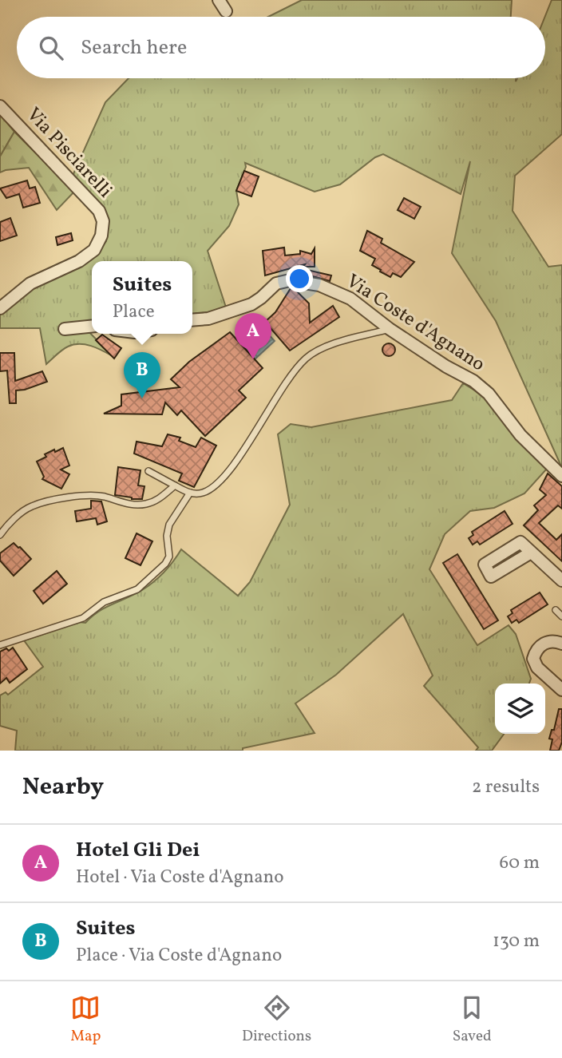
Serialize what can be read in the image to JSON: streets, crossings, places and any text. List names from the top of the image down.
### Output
{
  "streets": {
    "street": ["Via Pisciarelli", "Via Coste d'Agnano"]
  },
  "page": {
    "search": "Search here",
    "popup": ["Suites", "Place"],
    "pins": ["A", "B"],
    "heading": ["Nearby", "2 results"],
    "list": [
      {
        "mark": "A",
        "name": "Hotel Gli Dei",
        "note": "Hotel · Via Coste d'Agnano",
        "value": "60 m"
      },
      {
        "mark": "B",
        "name": "Suites",
        "note": "Place · Via Coste d'Agnano",
        "value": "130 m"
      }
    ],
    "nav": ["Map", "Directions", "Saved"]
  }
}
